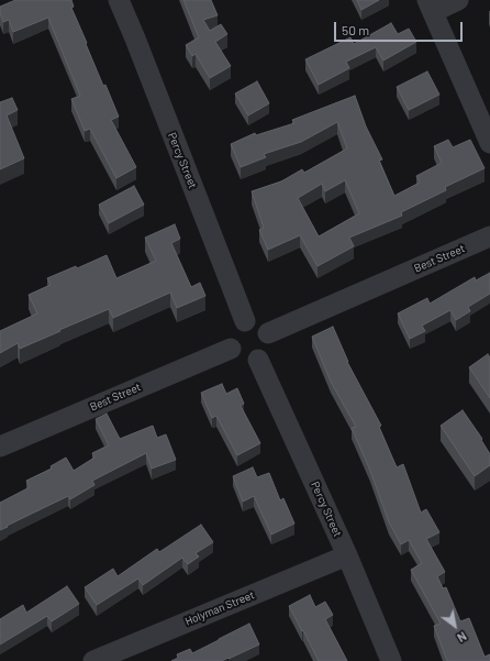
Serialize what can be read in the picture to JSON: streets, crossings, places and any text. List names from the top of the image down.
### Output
{
  "streets": {
    "street": ["Percy Street", "Best Street", "Holyman Street"]
  },
  "crossings": [
    ["Percy Street", "Best Street"],
    ["Percy Street", "Holyman Street"]
  ],
  "scale_bar": "50 m",
  "north": "bottom right"
}
